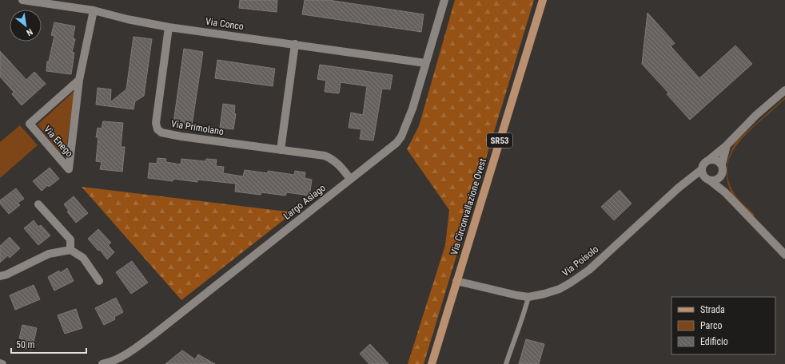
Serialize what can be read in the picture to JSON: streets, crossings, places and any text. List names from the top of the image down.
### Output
{
  "streets": {
    "main road": ["SR53", "Via Circonvallazione Ovest"],
    "street": [
      "Via Conco",
      "Via Primolano",
      "Via Enego",
      "Largo Asiago",
      "Via Poisolo"
    ]
  },
  "crossings": [
    ["Via Conco", "Via Primolano"],
    ["Via Conco", "Via Enego"],
    ["Via Conco", "Largo Asiago"],
    ["Via Primolano", "Largo Asiago"],
    ["Via Circonvallazione Ovest", "Via Poisolo"]
  ],
  "legend": ["Strada", "Parco", "Edificio"],
  "scale_bar": "50 m",
  "north": "bottom right"
}
